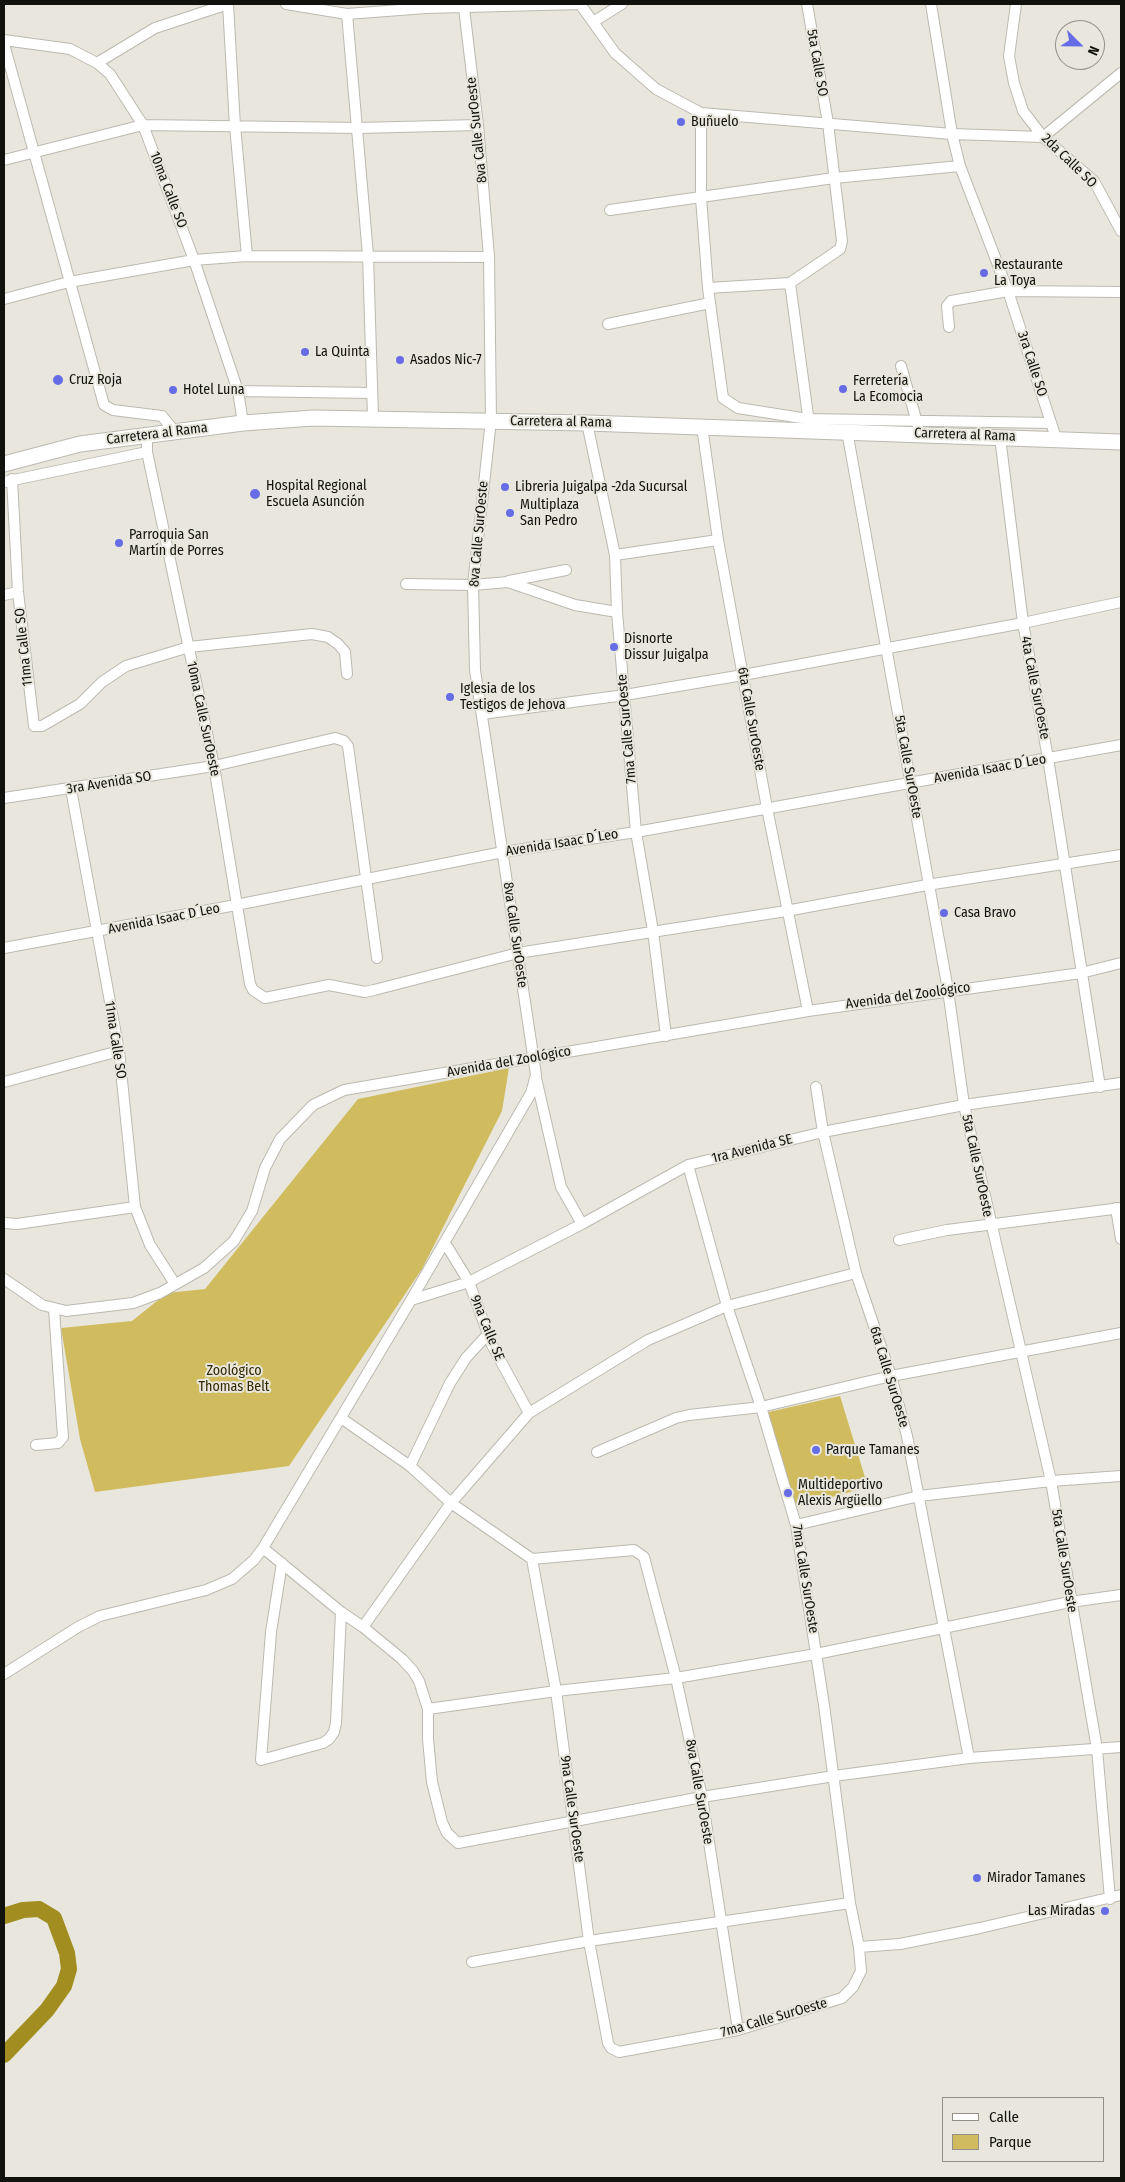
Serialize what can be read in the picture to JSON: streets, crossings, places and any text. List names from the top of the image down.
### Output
{
  "streets": {
    "highway": ["Carretera al Rama"],
    "street": [
      "5ta Calle SO",
      "8va Calle SurOeste",
      "2da Calle SO",
      "10ma Calle SO",
      "3ra Calle SO",
      "11ma Calle SO",
      "4ta Calle SurOeste",
      "10ma Calle SurOeste",
      "6ta Calle SurOeste",
      "7ma Calle SurOeste",
      "5ta Calle SurOeste",
      "Avenida Isaac D´Leo",
      "3ra Avenida SO",
      "Avenida del Zoológico",
      "1ra Avenida SE",
      "9na Calle SE",
      "9na Calle SurOeste"
    ]
  },
  "crossings": [
    ["8va Calle SurOeste", "Carretera al Rama"],
    ["8va Calle SurOeste", "10ma Calle SurOeste"],
    ["8va Calle SurOeste", "7ma Calle SurOeste"],
    ["8va Calle SurOeste", "Avenida Isaac D´Leo"],
    ["8va Calle SurOeste", "Avenida del Zoológico"],
    ["8va Calle SurOeste", "1ra Avenida SE"],
    ["8va Calle SurOeste", "9na Calle SurOeste"],
    ["10ma Calle SO", "Carretera al Rama"],
    ["3ra Calle SO", "Carretera al Rama"],
    ["Carretera al Rama", "4ta Calle SurOeste"],
    ["Carretera al Rama", "10ma Calle SurOeste"],
    ["Carretera al Rama", "6ta Calle SurOeste"],
    ["Carretera al Rama", "7ma Calle SurOeste"],
    ["Carretera al Rama", "5ta Calle SurOeste"],
    ["11ma Calle SO", "10ma Calle SurOeste"],
    ["11ma Calle SO", "Avenida Isaac D´Leo"],
    ["11ma Calle SO", "3ra Avenida SO"],
    ["11ma Calle SO", "Avenida del Zoológico"],
    ["4ta Calle SurOeste", "Avenida Isaac D´Leo"],
    ["4ta Calle SurOeste", "Avenida del Zoológico"],
    ["4ta Calle SurOeste", "1ra Avenida SE"],
    ["10ma Calle SurOeste", "Avenida Isaac D´Leo"],
    ["10ma Calle SurOeste", "3ra Avenida SO"],
    ["6ta Calle SurOeste", "Avenida Isaac D´Leo"],
    ["6ta Calle SurOeste", "Avenida del Zoológico"],
    ["6ta Calle SurOeste", "1ra Avenida SE"],
    ["7ma Calle SurOeste", "Avenida Isaac D´Leo"],
    ["7ma Calle SurOeste", "Avenida del Zoológico"],
    ["7ma Calle SurOeste", "1ra Avenida SE"],
    ["7ma Calle SurOeste", "9na Calle SurOeste"],
    ["5ta Calle SurOeste", "Avenida Isaac D´Leo"],
    ["5ta Calle SurOeste", "Avenida del Zoológico"],
    ["5ta Calle SurOeste", "1ra Avenida SE"],
    ["Avenida Isaac D´Leo", "3ra Avenida SO"],
    ["1ra Avenida SE", "9na Calle SE"]
  ],
  "parks": ["Zoológico Thomas Belt"],
  "places": [
    "Buñuelo",
    "Restaurante La Toya",
    "La Quinta",
    "Asados Nic-7",
    "Cruz Roja",
    "Ferretería La Ecomocia",
    "Hotel Luna",
    "Libreria Juigalpa -2da Sucursal",
    "Hospital Regional Escuela Asunción",
    "Multiplaza San Pedro",
    "Parroquia San Martín de Porres",
    "Disnorte Dissur Juigalpa",
    "Iglesia de los Testigos de Jehova",
    "Casa Bravo",
    "Parque Tamanes",
    "Multideportivo Alexis Argüello",
    "Mirador Tamanes",
    "Las Miradas"
  ],
  "legend": ["Calle", "Parque"],
  "north": "bottom right"
}
